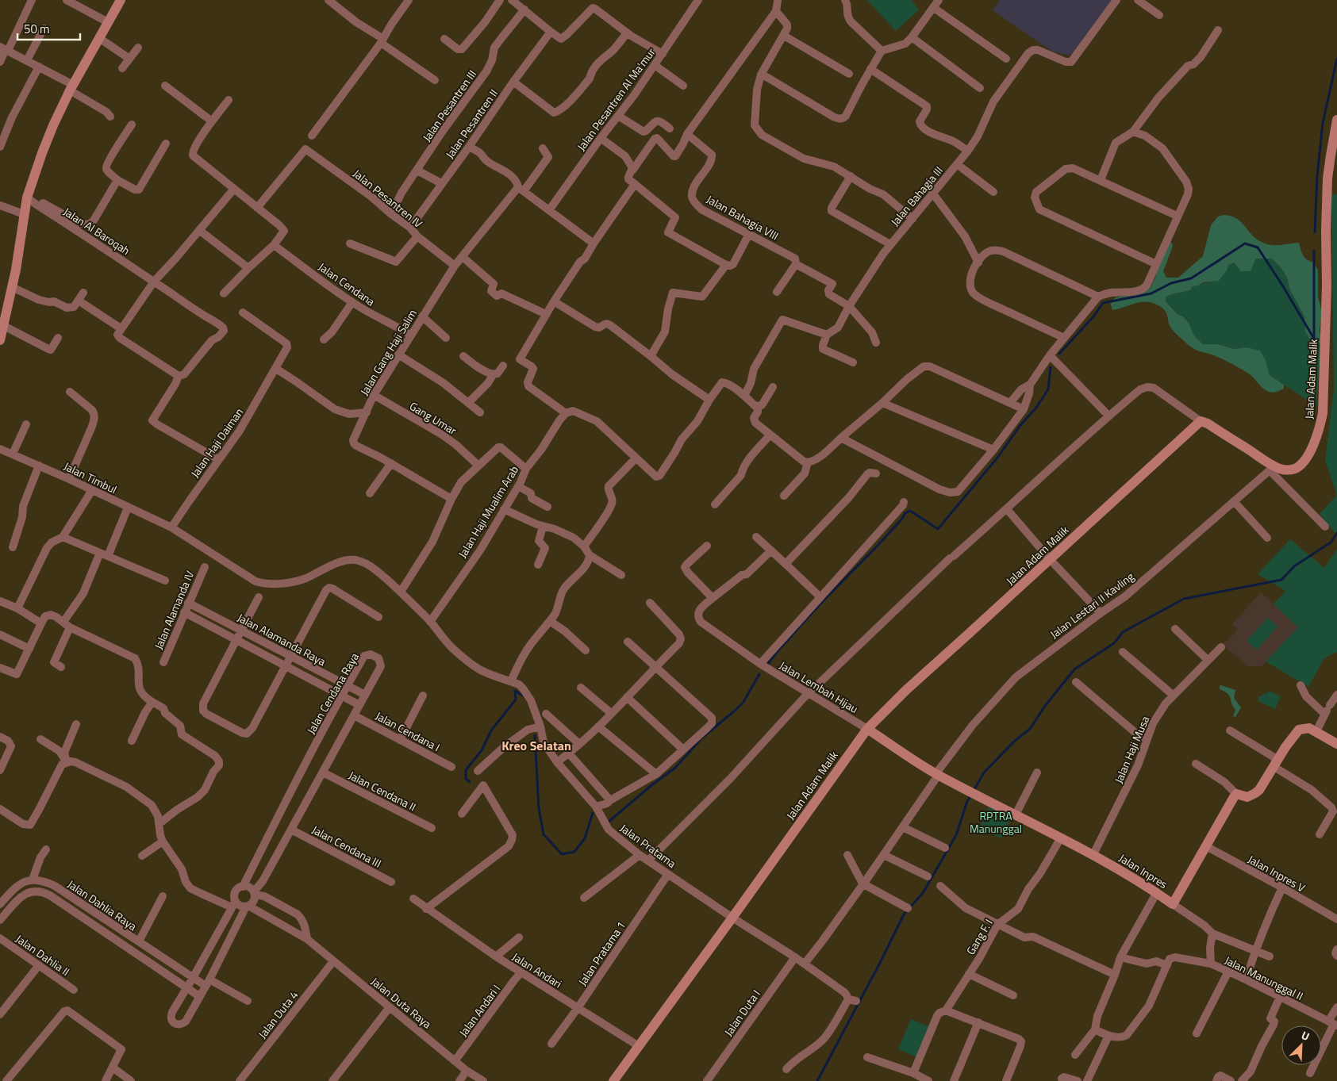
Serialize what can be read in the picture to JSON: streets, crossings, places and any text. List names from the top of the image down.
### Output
{
  "streets": {
    "street": [
      "Jalan Pesantren Al Ma'mur",
      "Jalan Pesantren III",
      "Jalan Pesantren II",
      "Jalan Bahagia III",
      "Jalan Pesantren IV",
      "Jalan Bahagia VIII",
      "Jalan Al Baroqah",
      "Jalan Cendana",
      "Jalan Gang Haji Salim",
      "Jalan Adam Malik",
      "Gang Umar",
      "Jalan Haji Daiman",
      "Jalan Timbul",
      "Jalan Haji Mualim Arab",
      "Jalan Lestari II Kavling",
      "Jalan Alamanda IV",
      "Jalan Alamanda Raya",
      "Jalan Lembah Hijau",
      "Jalan Cendana Raya",
      "Jalan Cendana I",
      "Jalan Haji Musa",
      "Jalan Cendana II",
      "Jalan Pratama",
      "Jalan Cendana III",
      "Jalan Inpres",
      "Jalan Inpres V",
      "Jalan Dahlia Raya",
      "Gang F. I",
      "Jalan Pratama 1",
      "Jalan Dahlia II",
      "Jalan Andari",
      "Jalan Manunggal II",
      "Jalan Duta Raya",
      "Jalan Andari I",
      "Jalan Duta I",
      "Jalan Duta 4"
    ]
  },
  "crossings": [
    ["Jalan Pesantren III", "Jalan Pesantren IV"],
    ["Jalan Pesantren II", "Jalan Pesantren IV"],
    ["Jalan Bahagia III", "Jalan Bahagia VIII"],
    ["Jalan Pesantren IV", "Jalan Gang Haji Salim"],
    ["Jalan Cendana", "Jalan Gang Haji Salim"],
    ["Jalan Gang Haji Salim", "Gang Umar"],
    ["Jalan Adam Malik", "Jalan Lestari II Kavling"],
    ["Jalan Adam Malik", "Jalan Lembah Hijau"],
    ["Jalan Adam Malik", "Jalan Pratama"],
    ["Jalan Adam Malik", "Jalan Inpres"],
    ["Jalan Adam Malik", "Jalan Andari"],
    ["Jalan Haji Daiman", "Jalan Timbul"],
    ["Jalan Timbul", "Jalan Pratama"],
    ["Jalan Haji Mualim Arab", "Jalan Pratama"],
    ["Jalan Lestari II Kavling", "Jalan Pratama"],
    ["Jalan Lestari II Kavling", "Jalan Inpres"],
    ["Jalan Alamanda IV", "Jalan Alamanda Raya"],
    ["Jalan Alamanda Raya", "Jalan Cendana Raya"],
    ["Jalan Lembah Hijau", "Jalan Inpres"],
    ["Jalan Cendana Raya", "Jalan Cendana I"],
    ["Jalan Cendana Raya", "Jalan Cendana II"],
    ["Jalan Cendana Raya", "Jalan Cendana III"],
    ["Jalan Cendana Raya", "Jalan Duta Raya"],
    ["Jalan Haji Musa", "Jalan Inpres"],
    ["Jalan Pratama", "Jalan Pratama 1"],
    ["Jalan Pratama", "Jalan Duta I"],
    ["Jalan Inpres", "Jalan Inpres V"],
    ["Jalan Inpres", "Gang F. I"],
    ["Jalan Pratama 1", "Jalan Andari"],
    ["Jalan Andari", "Jalan Andari I"],
    ["Jalan Duta Raya", "Jalan Andari I"],
    ["Jalan Duta Raya", "Jalan Duta 4"]
  ],
  "districts": ["Kreo Selatan"],
  "parks": ["RPTRA Manunggal"],
  "scale_bar": "50 m",
  "north": "top right"
}
